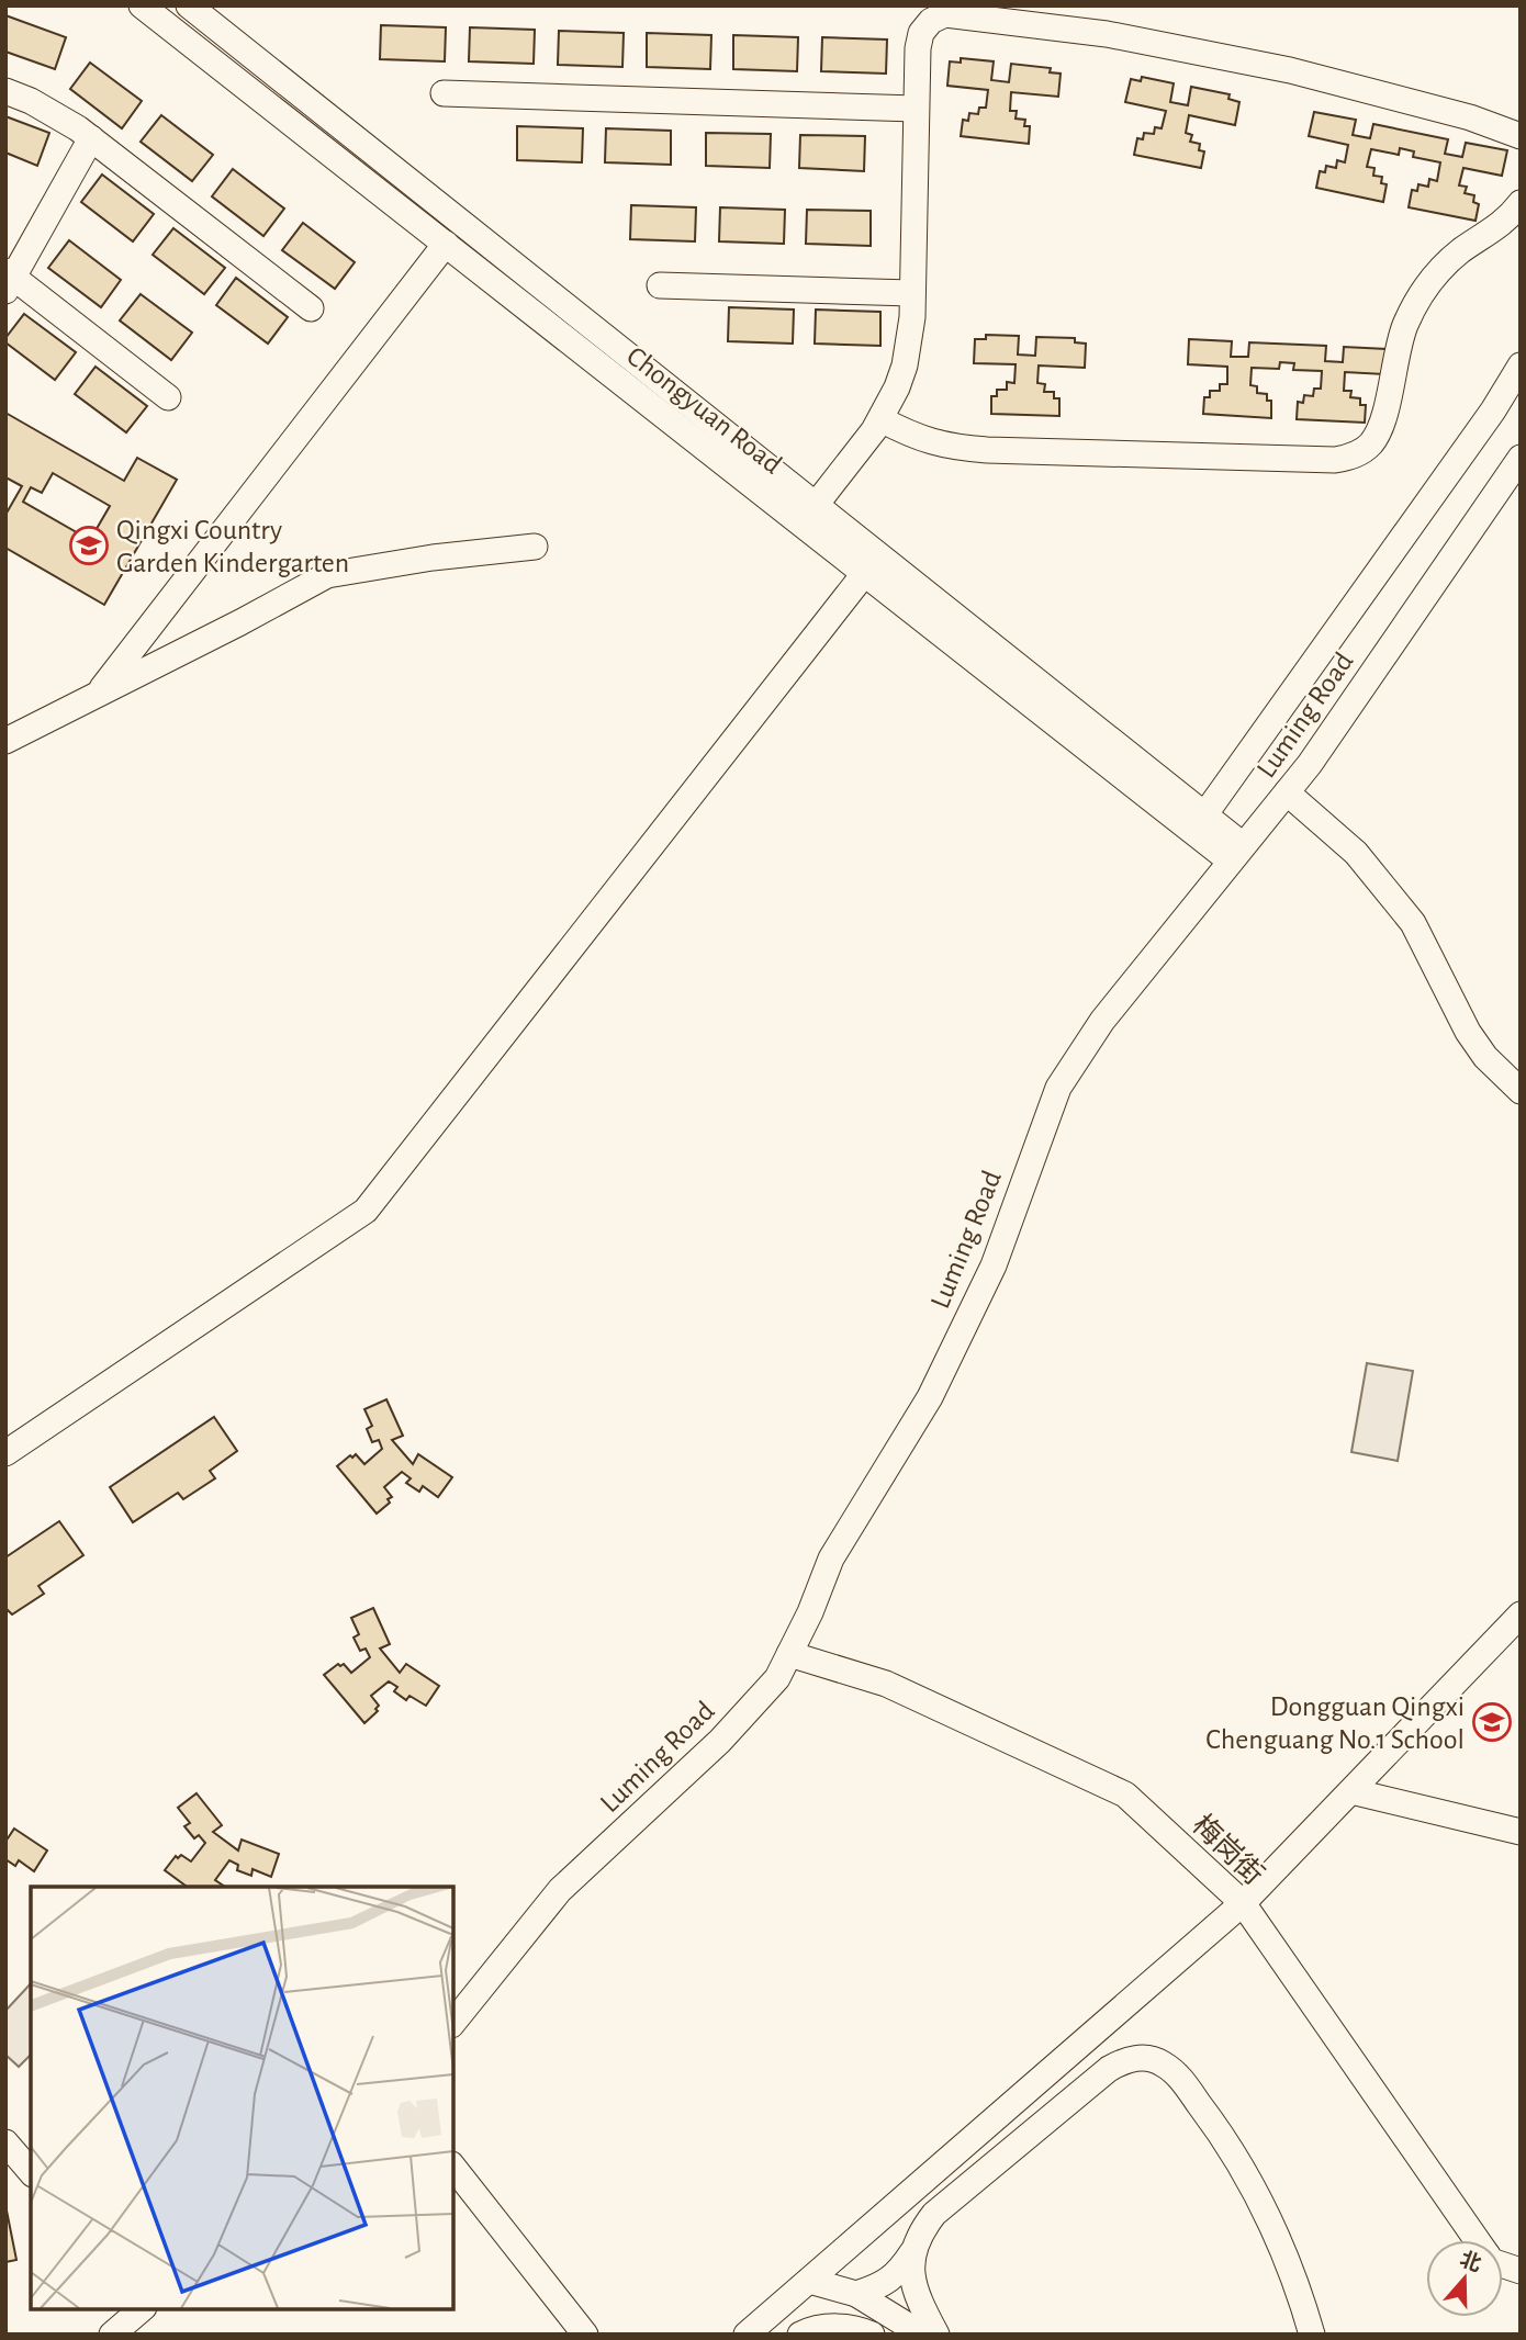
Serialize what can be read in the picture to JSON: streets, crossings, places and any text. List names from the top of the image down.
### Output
{
  "streets": {
    "street": ["Chongyuan Road", "Luming Road", "梅岗街"]
  },
  "crossings": [
    ["Chongyuan Road", "Luming Road"],
    ["Luming Road", "梅岗街"]
  ],
  "places": {
    "school or university": ["Qingxi Country Garden Kindergarten", "Dongguan Qingxi Chenguang No.1 School"]
  },
  "north": "top"
}
